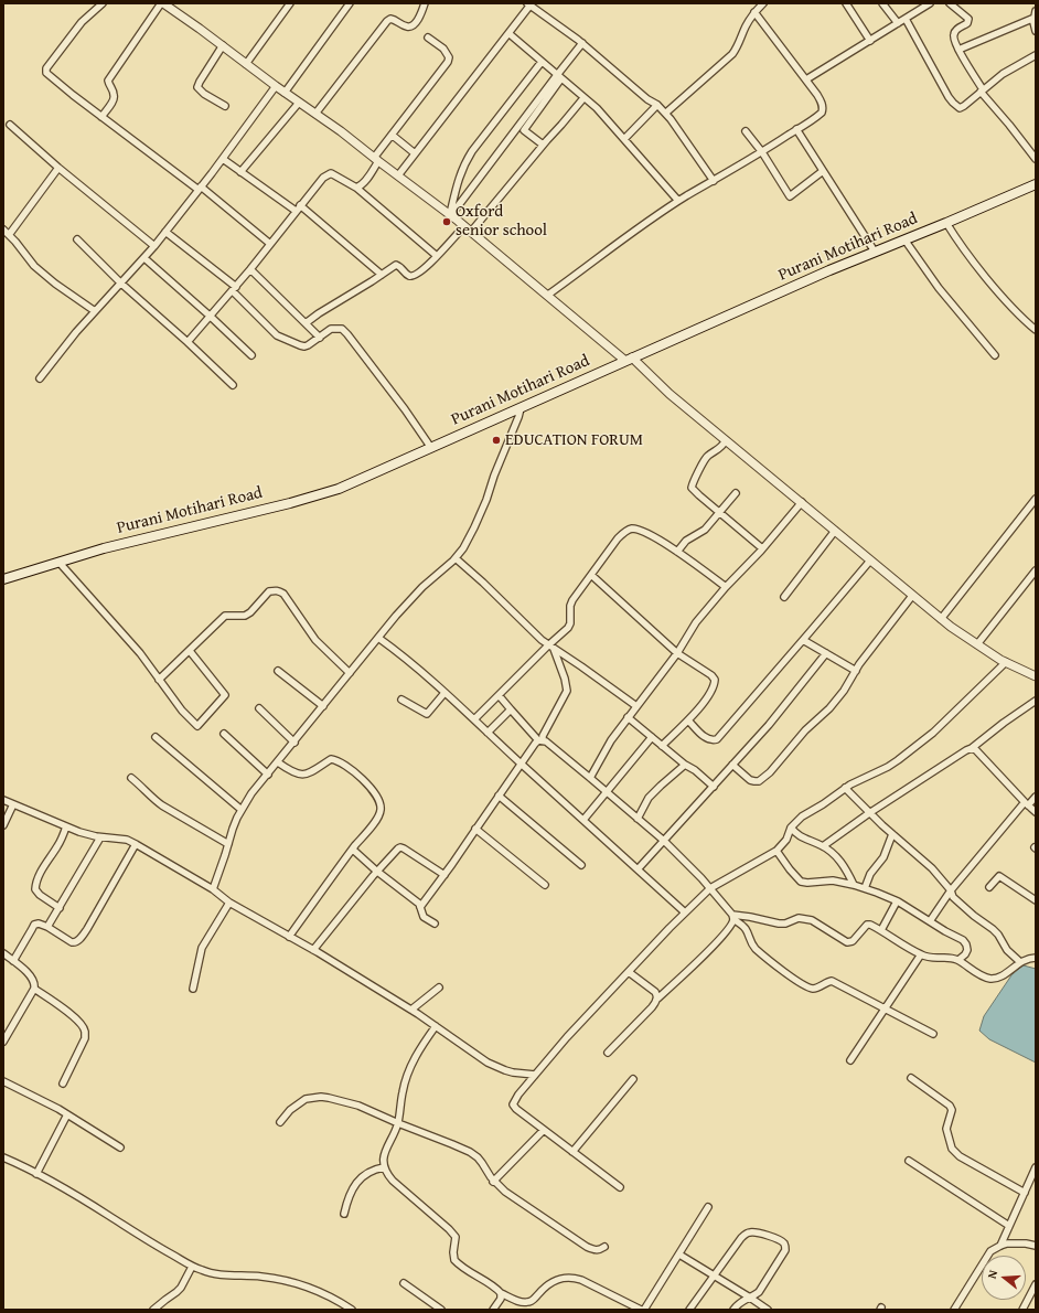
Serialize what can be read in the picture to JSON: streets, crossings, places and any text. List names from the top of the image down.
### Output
{
  "streets": {
    "main road": ["Purani Motihari Road"]
  },
  "places": ["Oxford senior school", "EDUCATION FORUM"],
  "north": "left"
}
